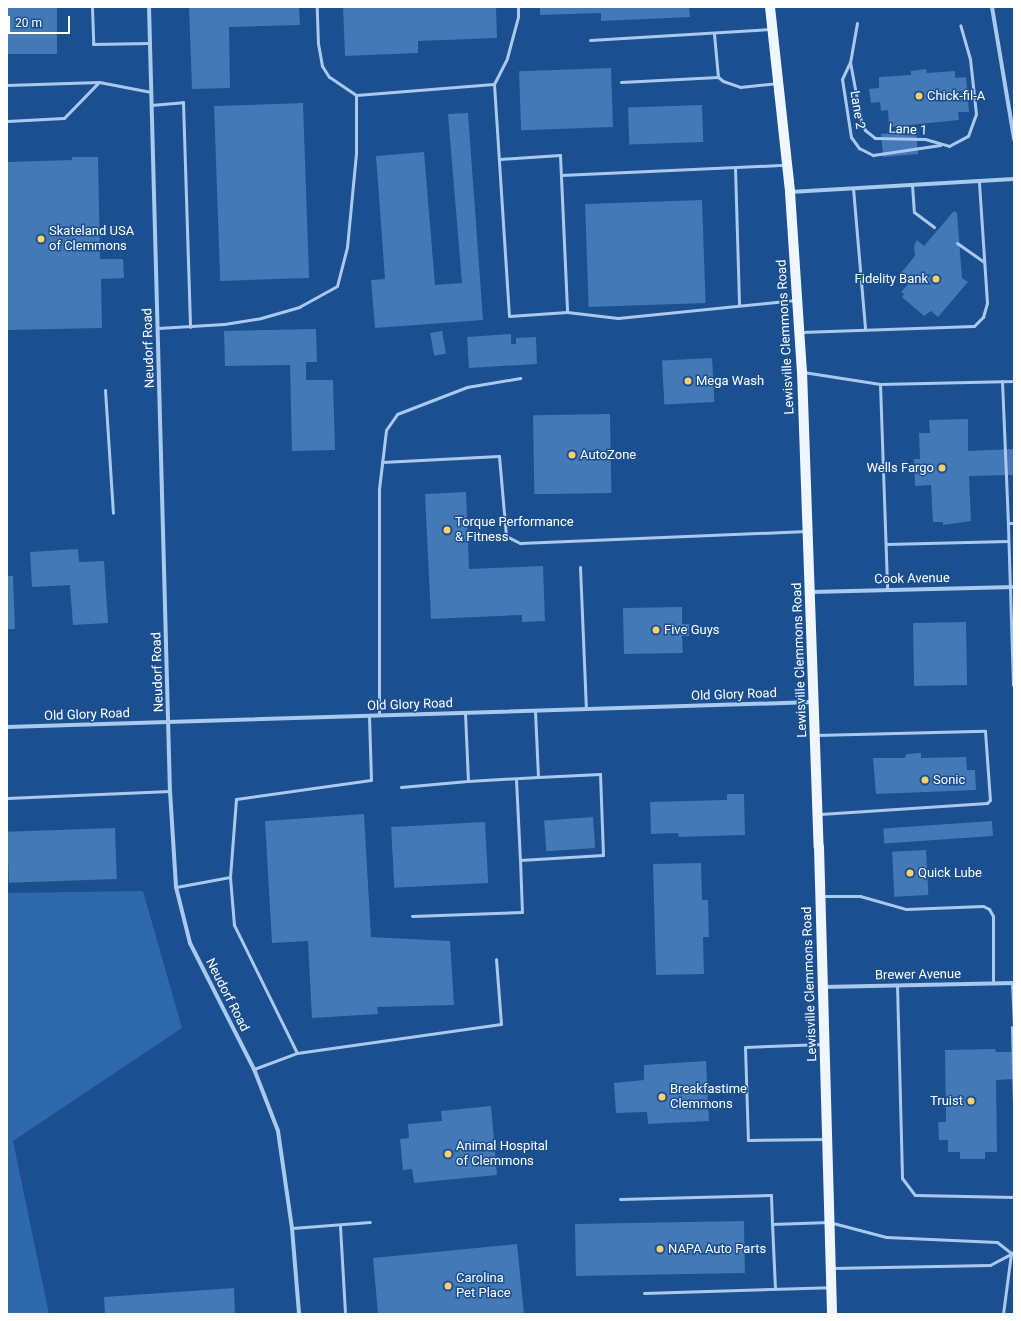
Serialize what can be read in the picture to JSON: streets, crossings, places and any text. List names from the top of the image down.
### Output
{
  "streets": {
    "main road": ["Lewisville Clemmons Road"],
    "street": [
      "Neudorf Road",
      "Cook Avenue",
      "Old Glory Road",
      "Brewer Avenue"
    ],
    "lane": ["Lane 2", "Lane 1"]
  },
  "crossings": [
    ["Lane 2", "Lane 1"],
    ["Lewisville Clemmons Road", "Cook Avenue"],
    ["Lewisville Clemmons Road", "Old Glory Road"],
    ["Lewisville Clemmons Road", "Brewer Avenue"],
    ["Neudorf Road", "Old Glory Road"]
  ],
  "places": [
    "Chick-fil-A",
    "Skateland USA of Clemmons",
    "Fidelity Bank",
    "Mega Wash",
    "AutoZone",
    "Wells Fargo",
    "Torque Performance & Fitness",
    "Five Guys",
    "Sonic",
    "Quick Lube",
    "Breakfastime Clemmons",
    "Truist",
    "Animal Hospital of Clemmons",
    "NAPA Auto Parts",
    "Carolina Pet Place"
  ],
  "scale_bar": "20 m"
}
